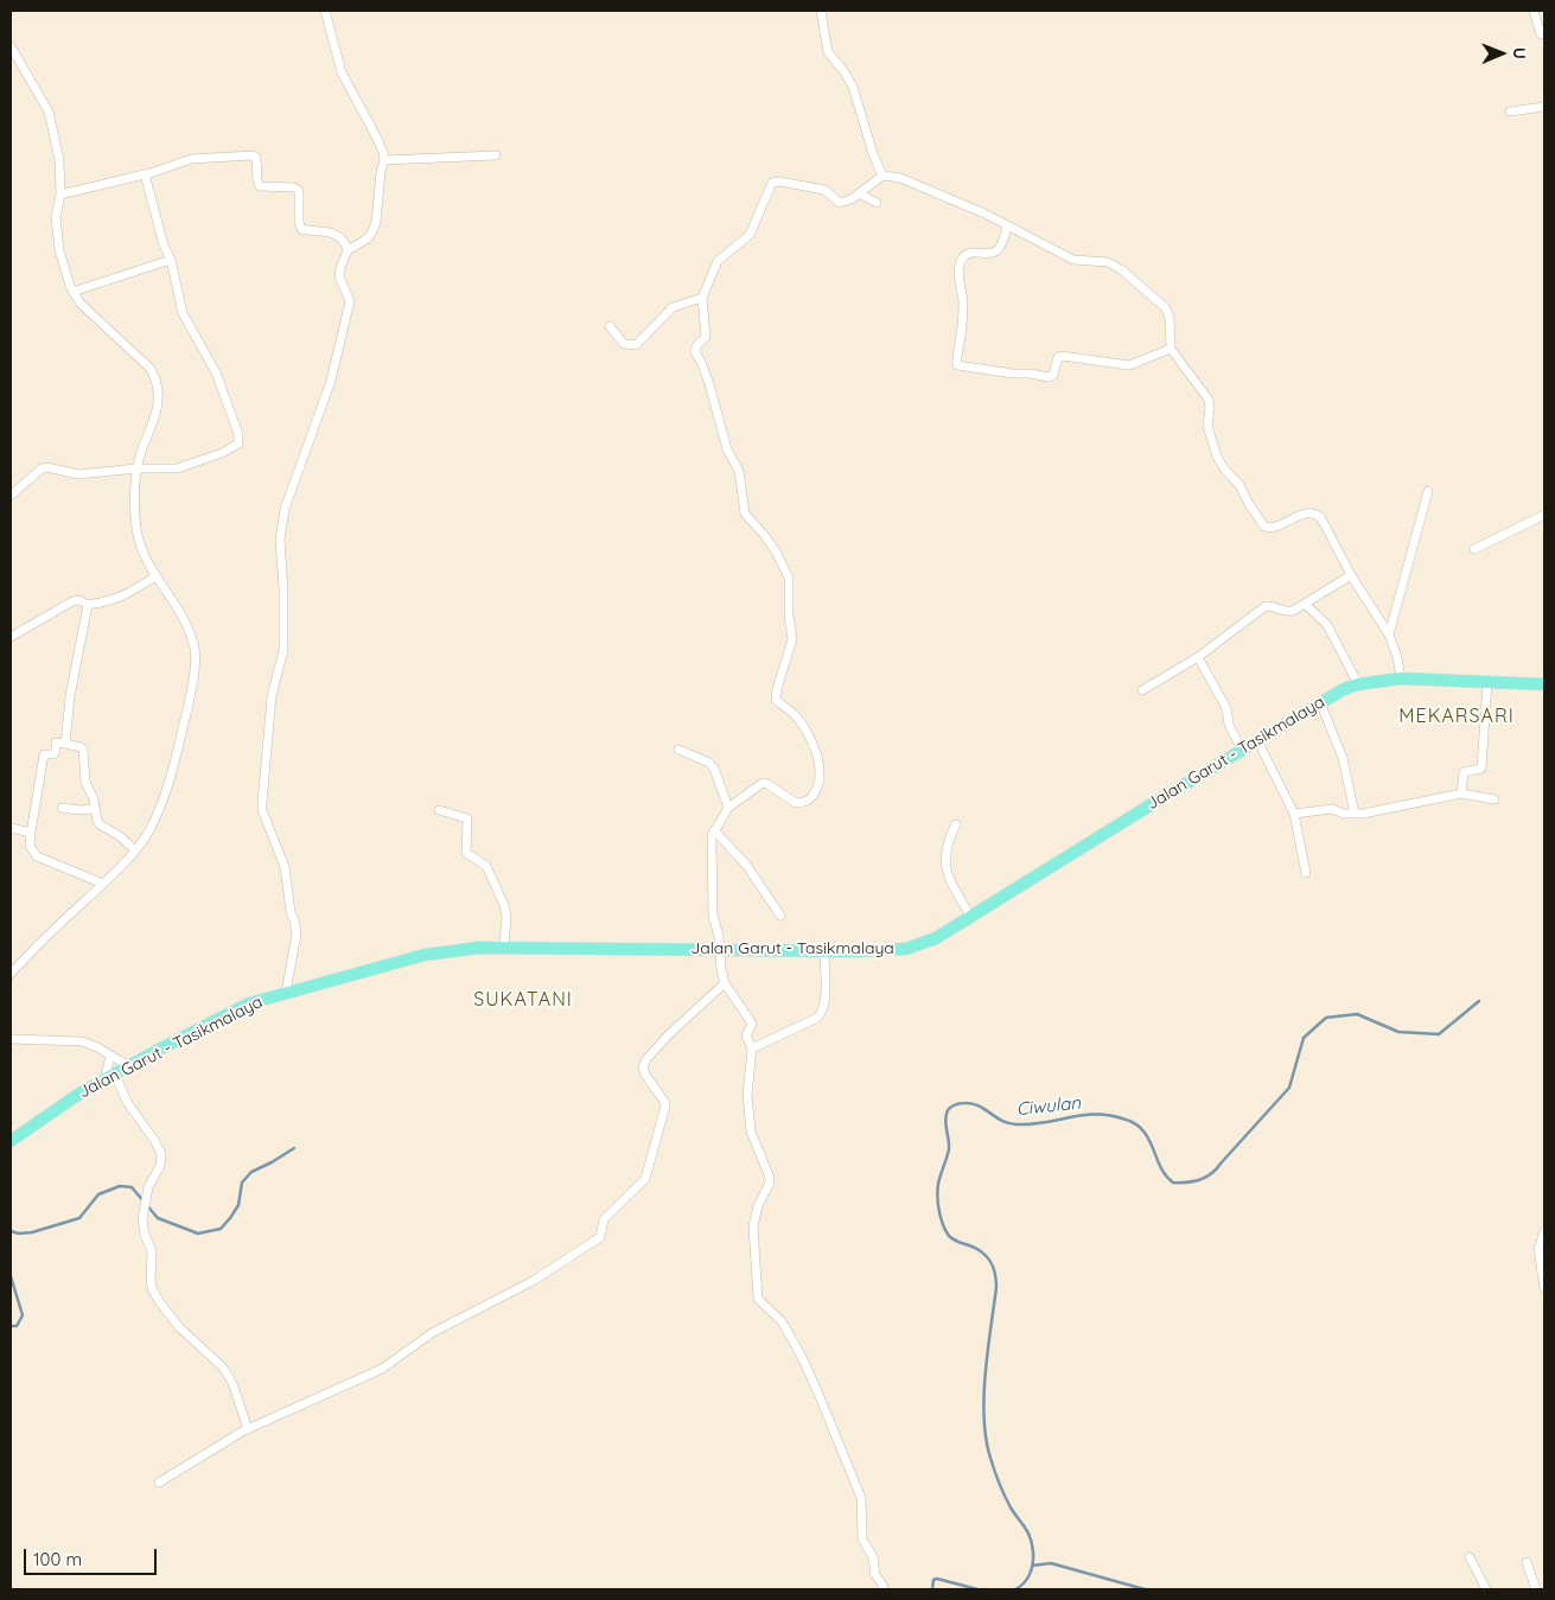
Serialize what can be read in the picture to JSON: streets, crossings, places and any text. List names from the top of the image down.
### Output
{
  "streets": {
    "main road": ["Jalan Garut - Tasikmalaya"]
  },
  "districts": ["MEKARSARI", "SUKATANI"],
  "water": ["Ciwulan"],
  "scale_bar": "100 m",
  "north": "right"
}
